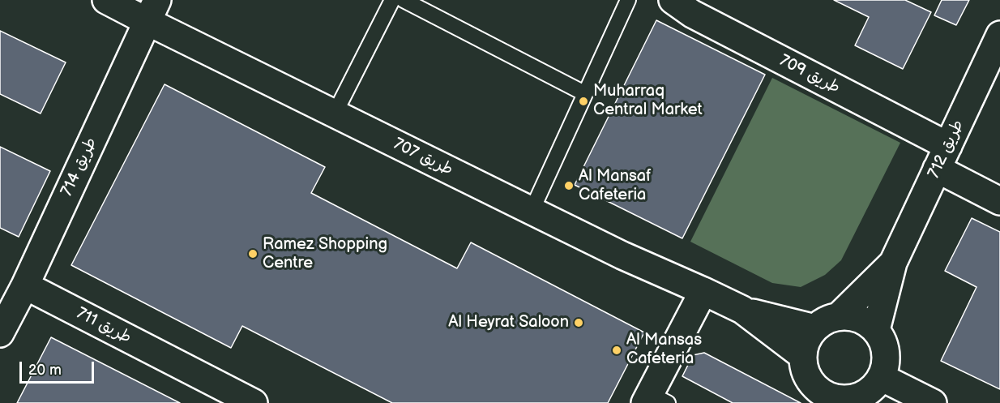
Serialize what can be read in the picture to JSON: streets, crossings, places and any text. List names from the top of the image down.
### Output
{
  "streets": {
    "street": [
      "طريق 709",
      "طريق 712",
      "طريق 707",
      "طريق 714",
      "طريق 711"
    ]
  },
  "crossings": [
    ["طريق 709", "طريق 712"],
    ["طريق 712", "طريق 707"],
    ["طريق 707", "طريق 714"],
    ["طريق 714", "طريق 711"]
  ],
  "places": [
    "Muharraq Central Market",
    "Al Mansaf Cafeteria",
    "Ramez Shopping Centre",
    "Al Heyrat Saloon",
    "Al Mansas Cafeteria"
  ],
  "scale_bar": "20 m"
}
